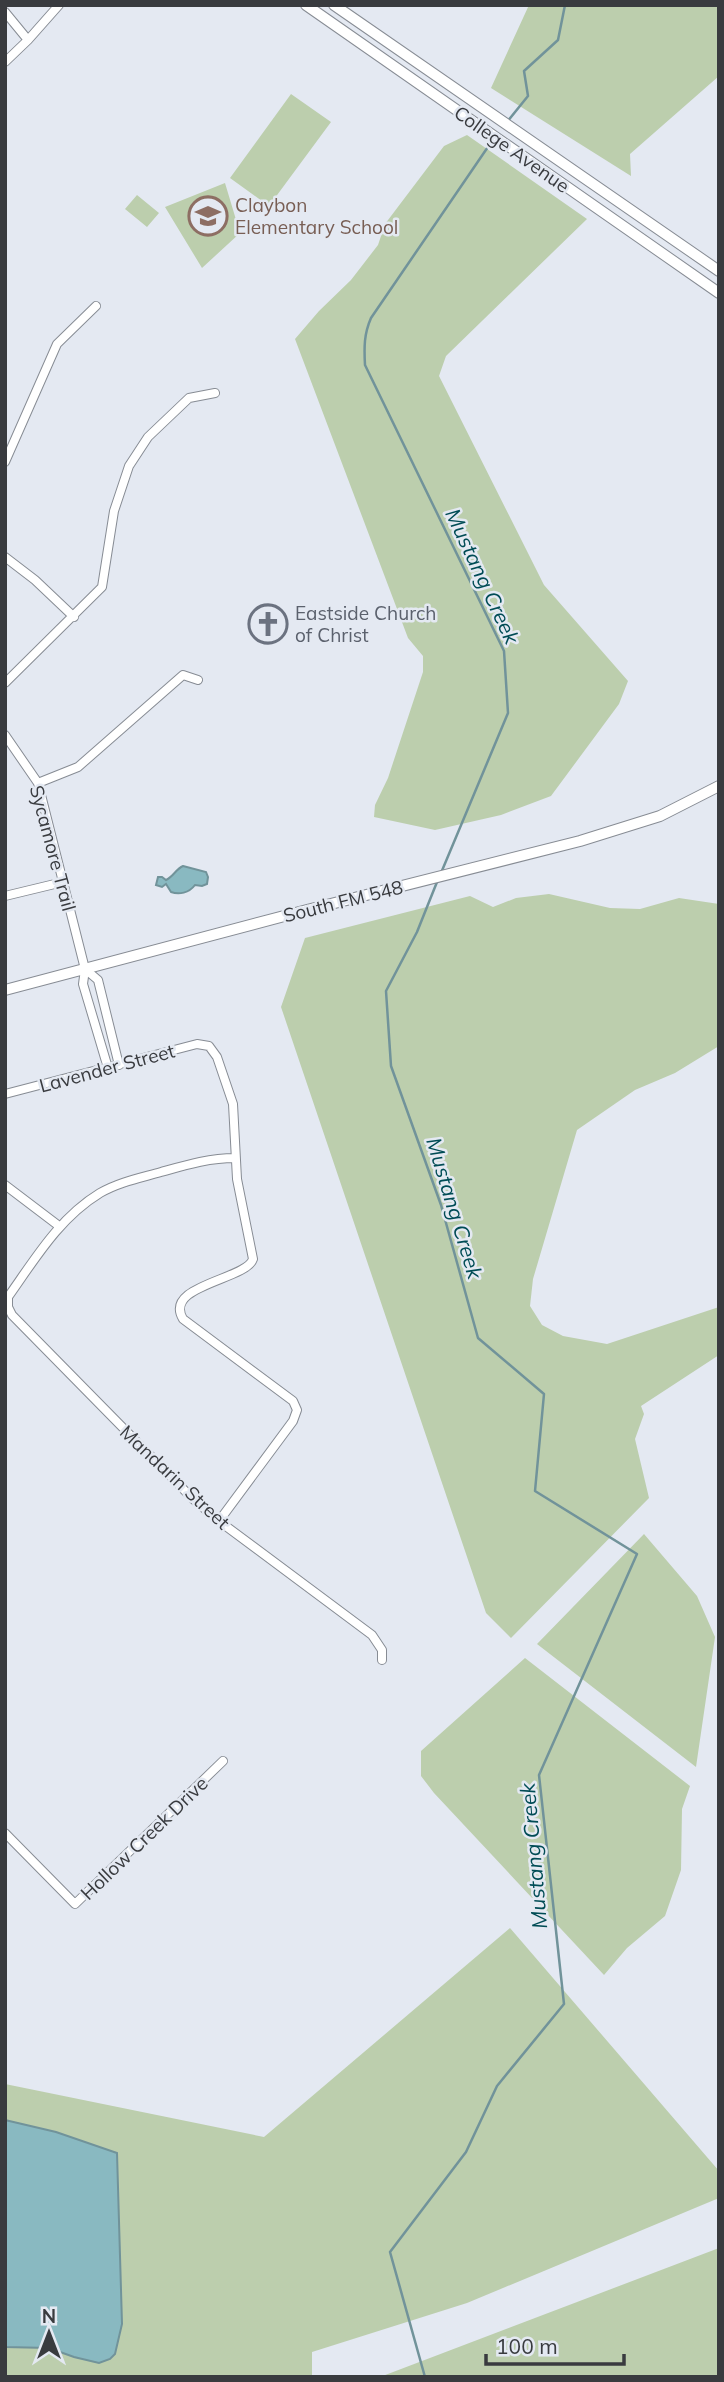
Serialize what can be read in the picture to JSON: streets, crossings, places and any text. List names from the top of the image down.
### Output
{
  "streets": {
    "main road": ["College Avenue", "South FM 548"],
    "street": [
      "Sycamore Trail",
      "Lavender Street",
      "Mandarin Street",
      "Hollow Creek Drive"
    ]
  },
  "crossings": [
    ["Sycamore Trail", "South FM 548"],
    ["Sycamore Trail", "Lavender Street"]
  ],
  "water": ["Mustang Creek"],
  "places": {
    "school or university": ["Claybon Elementary School"],
    "church": ["Eastside Church of Christ"]
  },
  "scale_bar": "100 m",
  "north": "top"
}
